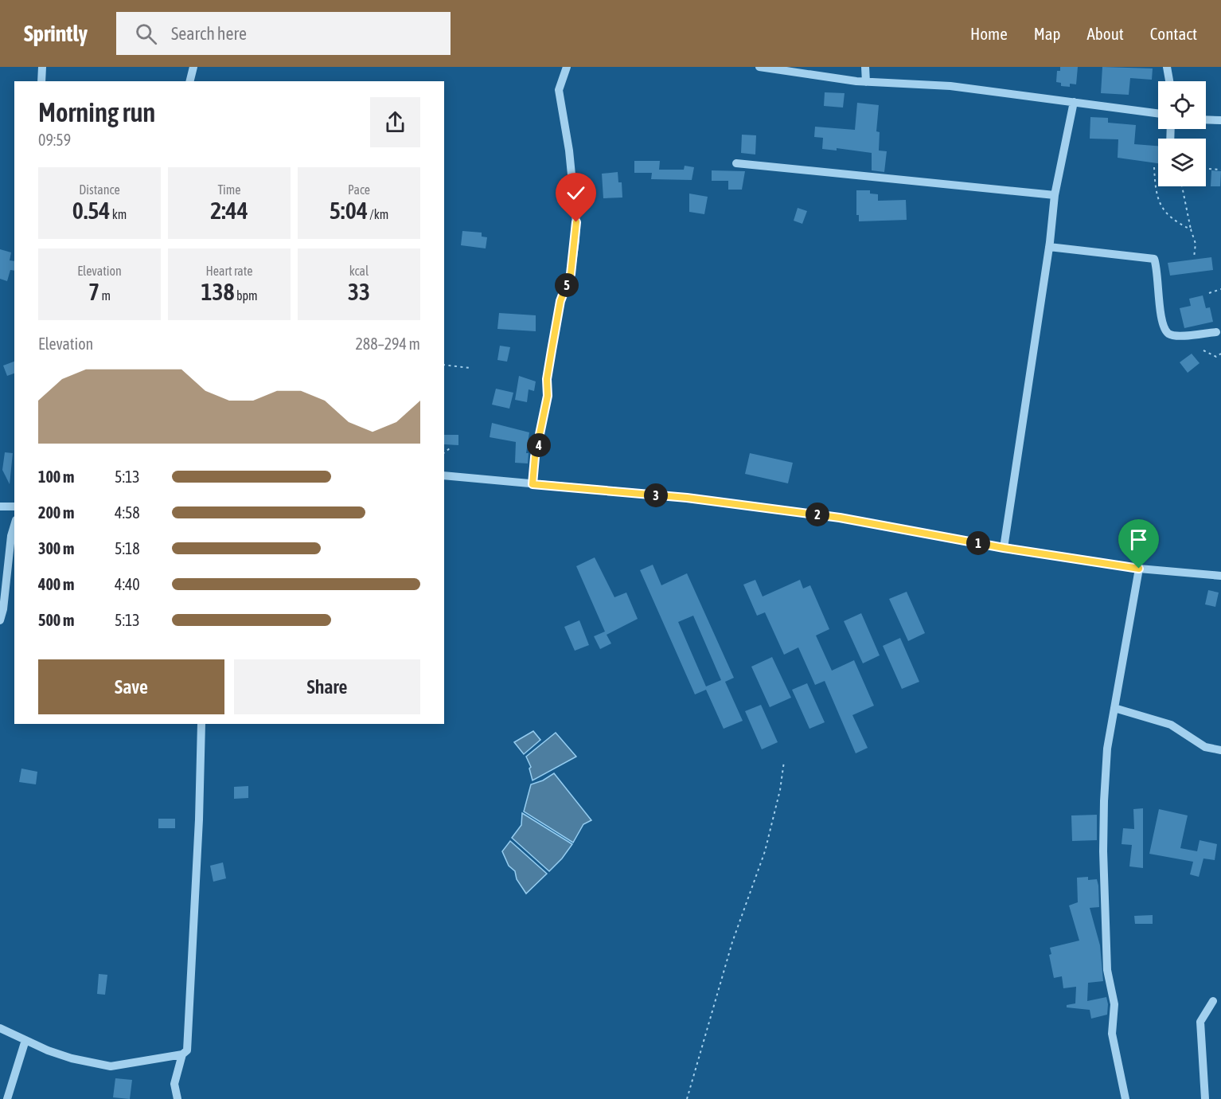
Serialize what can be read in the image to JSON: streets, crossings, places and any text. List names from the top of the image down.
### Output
{
  "page": {
    "header": "Sprintly",
    "search": "Search here",
    "nav": [
      "Home",
      "Map",
      "About",
      "Contact"
    ],
    "heading": ["Morning run", "09:59"],
    "stats": [
      ["Distance", "0.54 km"],
      ["Time", "2:44"],
      ["Pace", "5:04 /km"],
      ["Elevation", "7 m"],
      ["Heart rate", "138 bpm"],
      ["kcal", "33"]
    ],
    "pins": [
      "5",
      "4",
      "3",
      "2",
      "1"
    ],
    "chart": ["Elevation", "288–294 m"],
    "list": [
      {
        "name": "100 m",
        "note": "5:13"
      },
      {
        "name": "200 m",
        "note": "4:58"
      },
      {
        "name": "300 m",
        "note": "5:18"
      },
      {
        "name": "400 m",
        "note": "4:40"
      },
      {
        "name": "500 m",
        "note": "5:13"
      }
    ],
    "buttons": ["Save", "Share"]
  }
}
